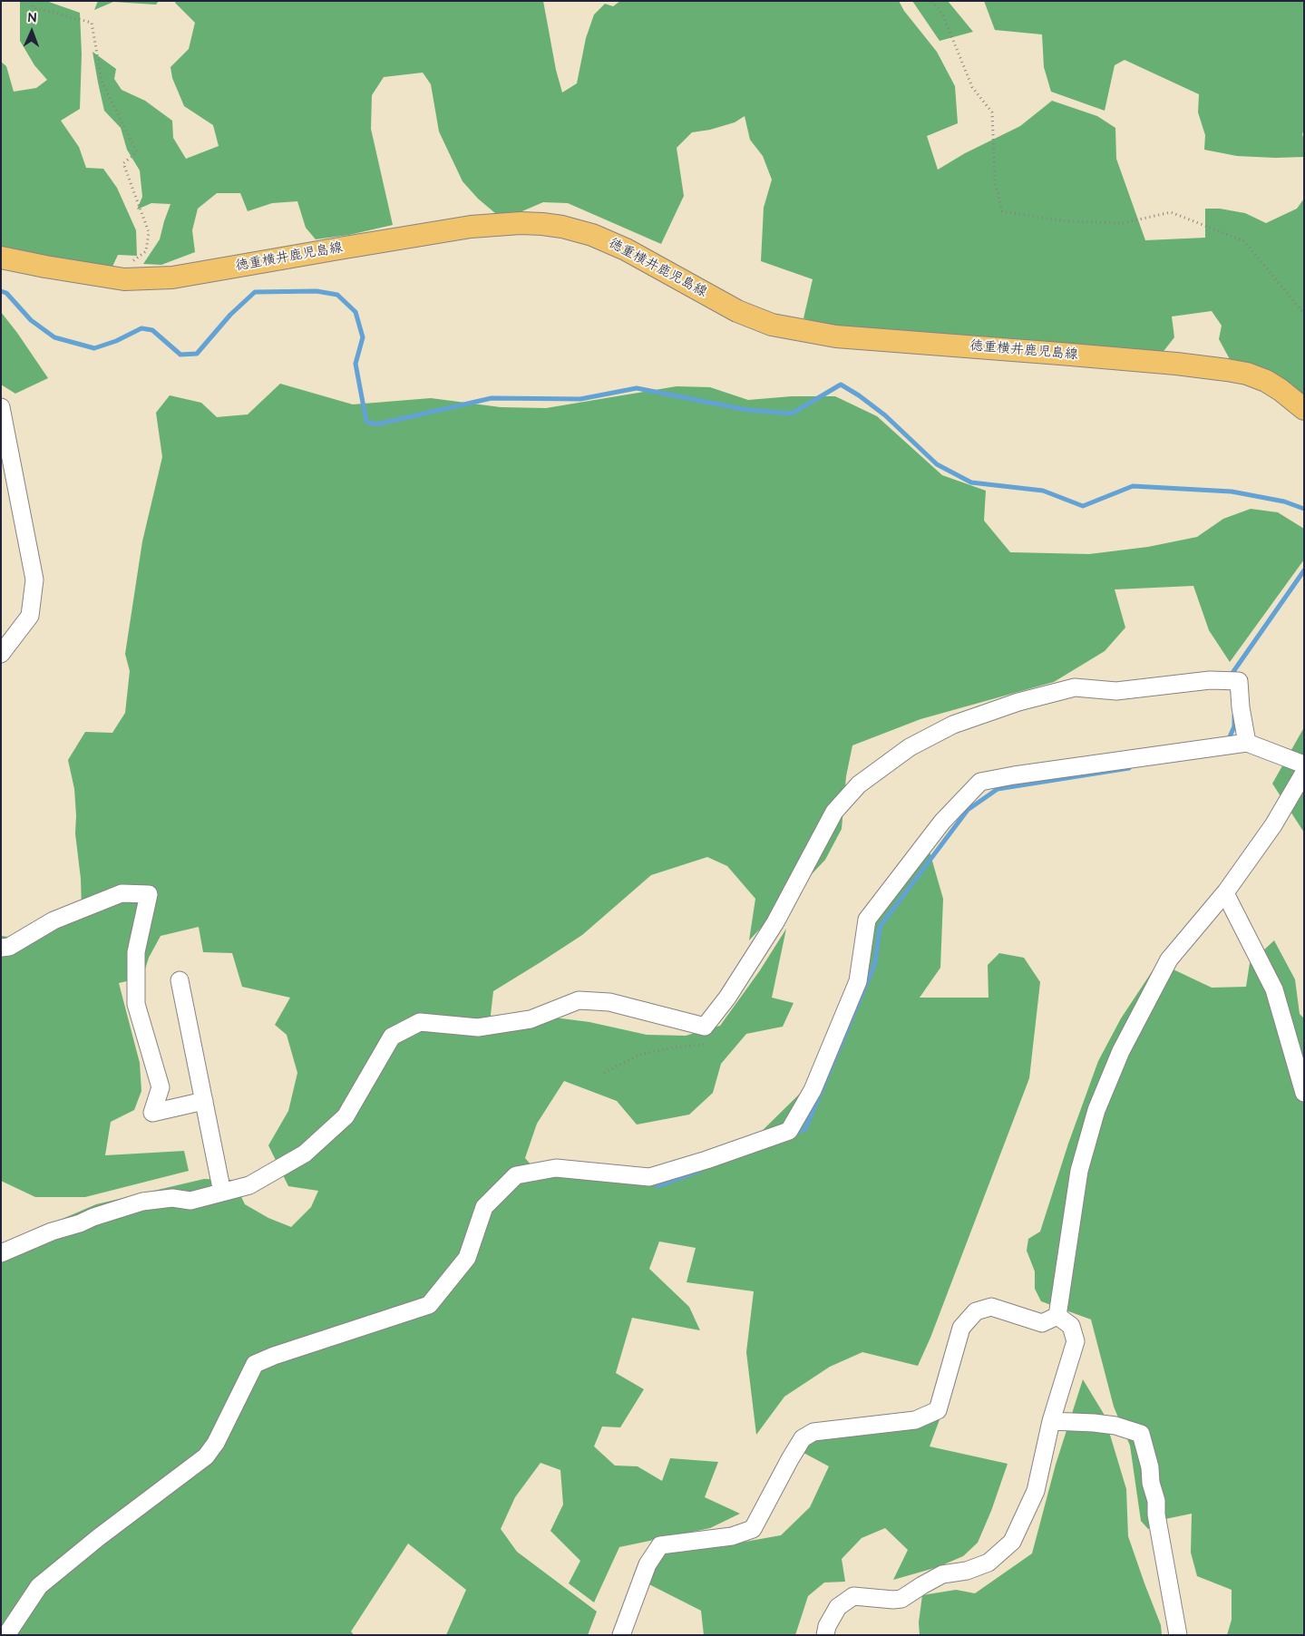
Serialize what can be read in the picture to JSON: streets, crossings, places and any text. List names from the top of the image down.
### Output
{
  "streets": {
    "main road": ["徳重横井鹿児島線"]
  },
  "north": "top"
}
